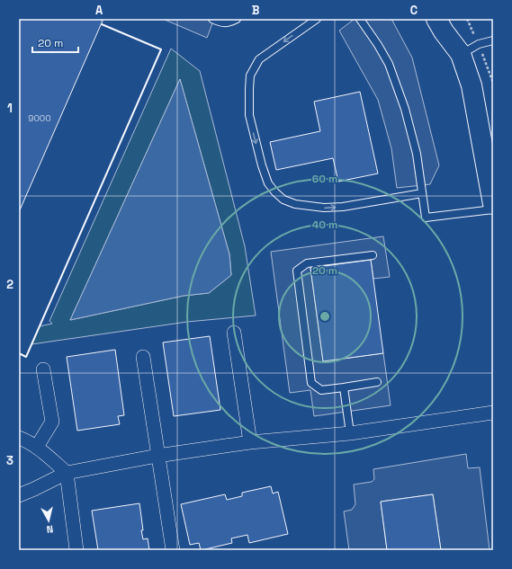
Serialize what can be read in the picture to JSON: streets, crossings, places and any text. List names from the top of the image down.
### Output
{
  "house_numbers": ["9000"],
  "scale_bar": "20 m",
  "north": "bottom",
  "grid": {
    "columns": ["A", "B", "C"],
    "rows": ["1", "2", "3"]
  },
  "rings": ["60 m", "40 m", "20 m"]
}
